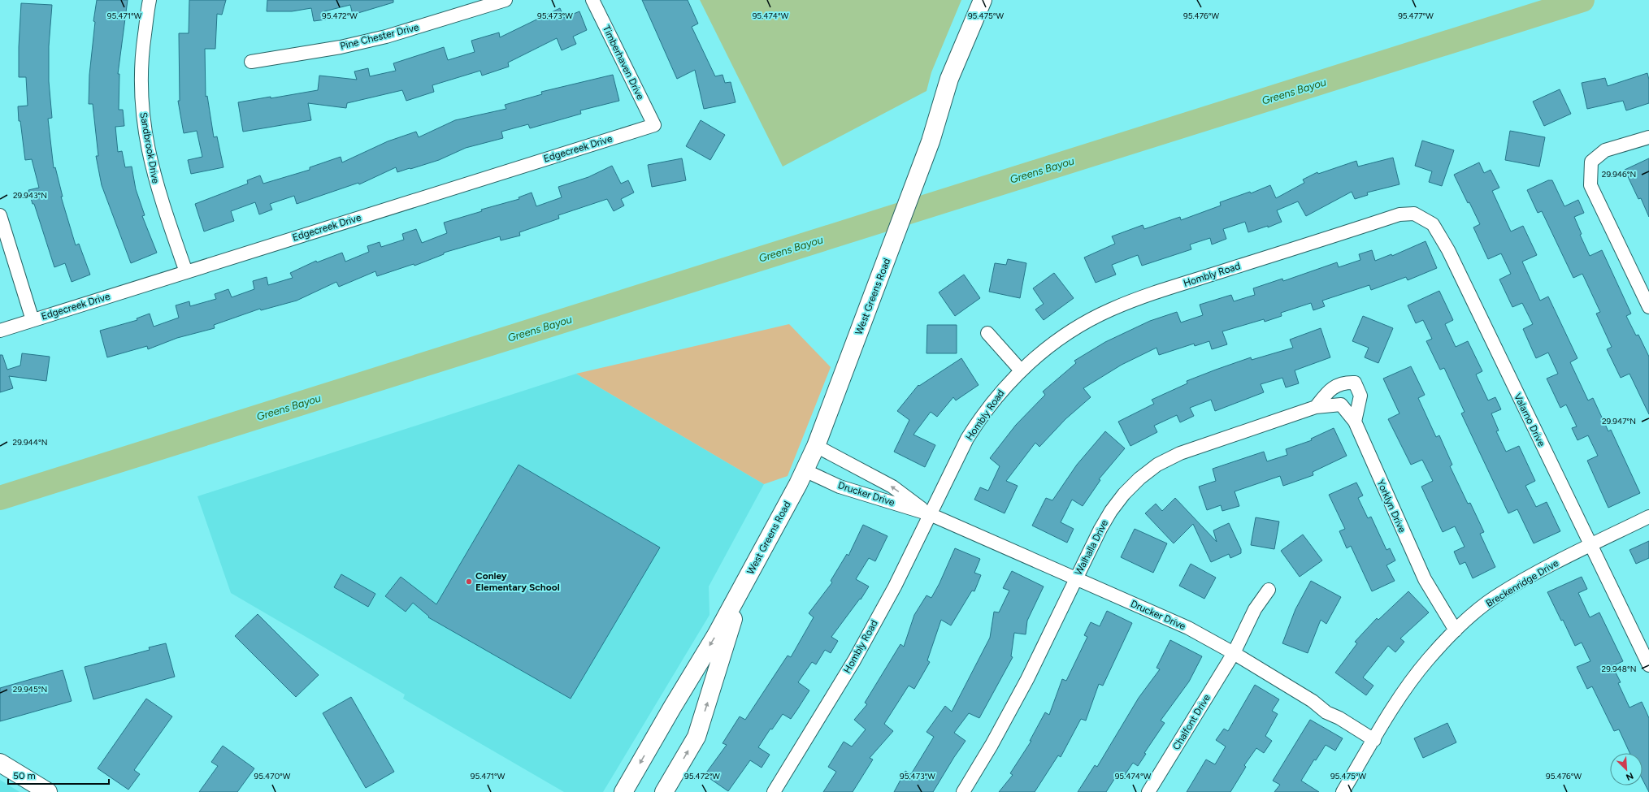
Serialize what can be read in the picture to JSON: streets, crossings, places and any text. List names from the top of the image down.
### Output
{
  "streets": {
    "main road": ["West Greens Road"],
    "street": [
      "Pine Chester Drive",
      "Timberhaven Drive",
      "Sandbrook Drive",
      "Edgecreek Drive",
      "Hombly Road",
      "Valarno Drive",
      "Drucker Drive",
      "Yorklyn Drive",
      "Walhalla Drive",
      "Breckenridge Drive",
      "Chalfont Drive"
    ]
  },
  "crossings": [
    ["Timberhaven Drive", "Edgecreek Drive"],
    ["Sandbrook Drive", "Edgecreek Drive"],
    ["Hombly Road", "Valarno Drive"],
    ["Hombly Road", "Drucker Drive"],
    ["West Greens Road", "Drucker Drive"],
    ["Valarno Drive", "Breckenridge Drive"],
    ["Drucker Drive", "Walhalla Drive"],
    ["Drucker Drive", "Breckenridge Drive"],
    ["Drucker Drive", "Chalfont Drive"],
    ["Yorklyn Drive", "Walhalla Drive"],
    ["Yorklyn Drive", "Breckenridge Drive"]
  ],
  "water": ["Greens Bayou"],
  "places": ["Conley Elementary School"],
  "scale_bar": "50 m",
  "north": "bottom right",
  "coordinates": [
    "95.471°W",
    "95.472°W",
    "95.473°W",
    "95.474°W",
    "95.475°W",
    "95.476°W",
    "95.477°W",
    "29.946°N",
    "29.943°N",
    "29.947°N",
    "29.944°N",
    "29.948°N",
    "29.945°N",
    "95.470°W"
  ]
}
